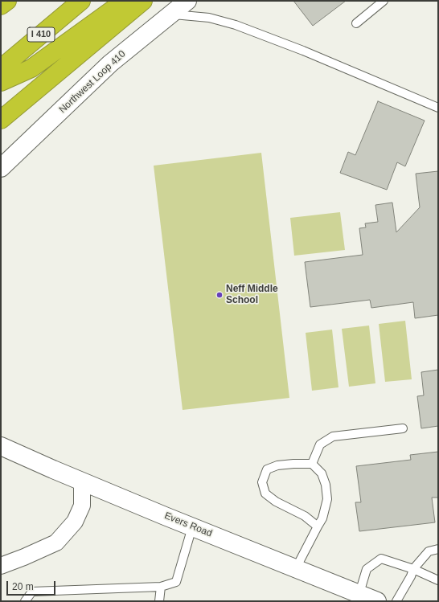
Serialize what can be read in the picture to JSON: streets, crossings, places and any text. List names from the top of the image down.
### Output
{
  "streets": {
    "highway": ["I 410"],
    "main road": ["Northwest Loop 410", "Evers Road"]
  },
  "places": ["Neff Middle School"],
  "scale_bar": "20 m"
}
